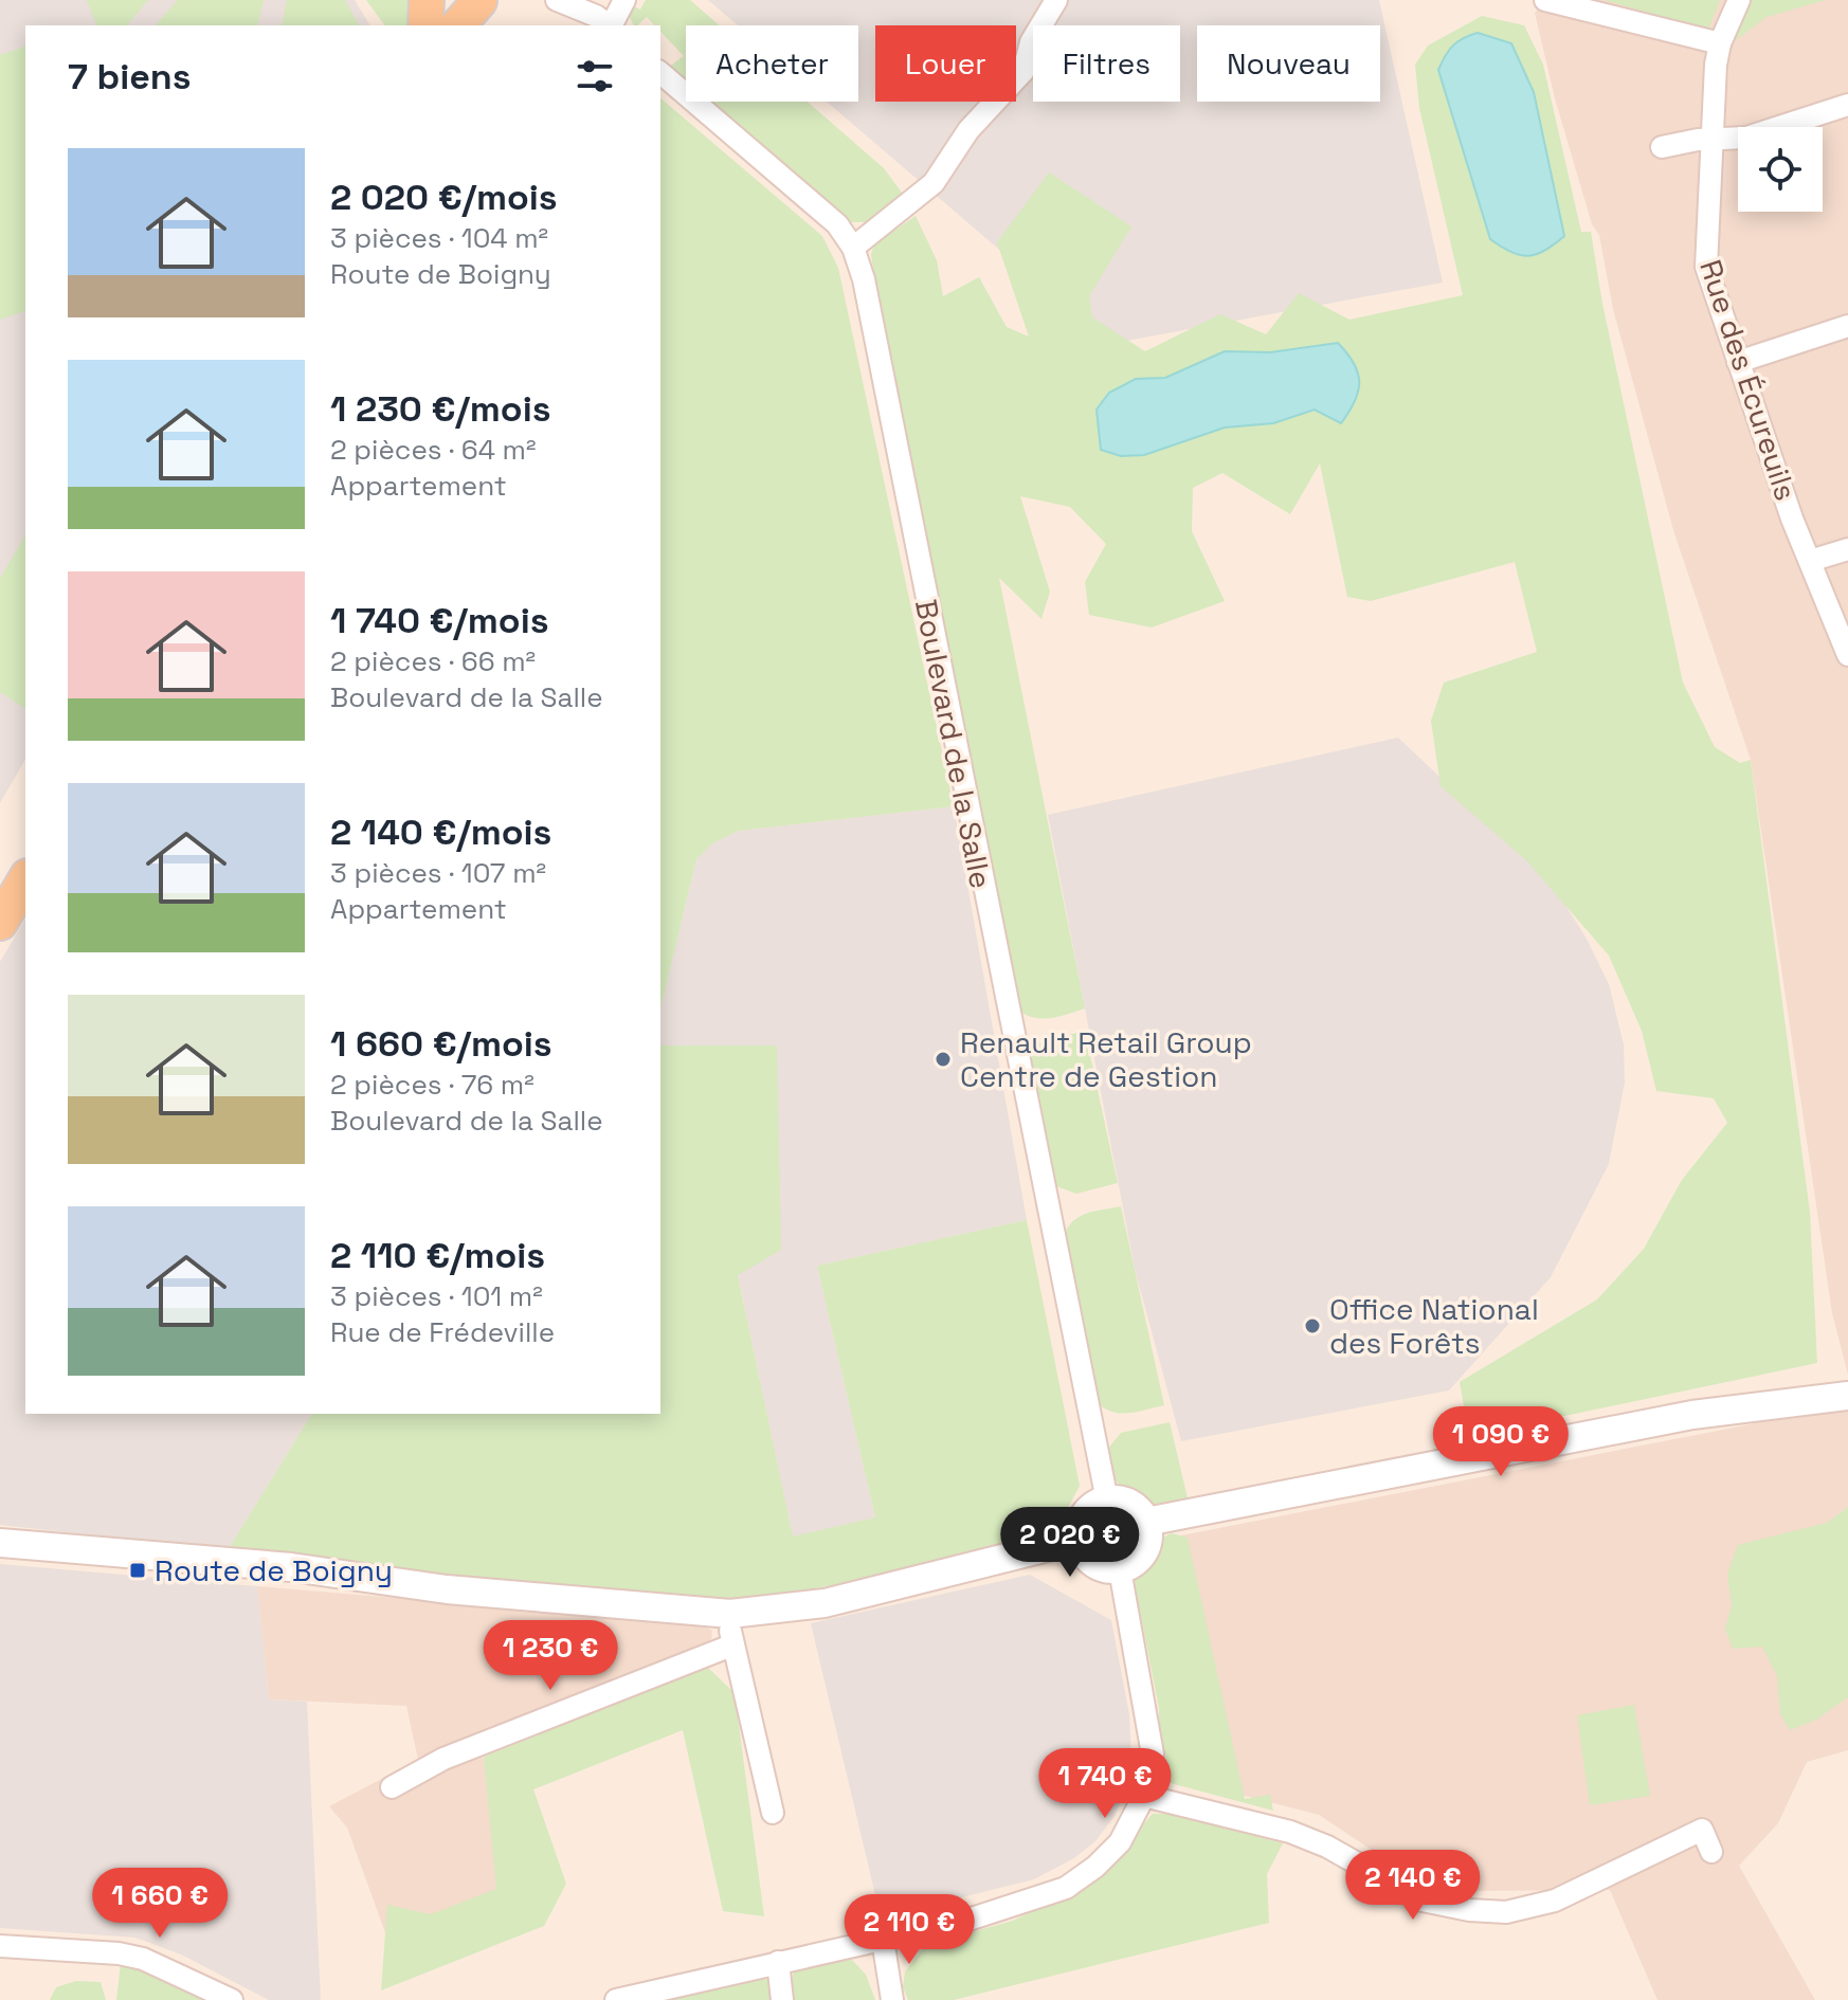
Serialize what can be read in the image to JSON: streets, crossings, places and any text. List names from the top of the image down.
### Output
{
  "streets": {
    "street": ["Rue des Écureuils", "Boulevard de la Salle"]
  },
  "places": {
    "other": ["Renault Retail Group Centre de Gestion", "Office National des Forêts"],
    "transit": ["Route de Boigny"]
  },
  "page": {
    "chip": [
      "Acheter",
      "Louer",
      "Filtres",
      "Nouveau"
    ],
    "heading": "7 biens",
    "list": [
      {
        "name": "2 020 €/mois",
        "note": "3 pièces · 104 m² · Route de Boigny"
      },
      {
        "name": "1 230 €/mois",
        "note": "2 pièces · 64 m² · Appartement"
      },
      {
        "name": "1 740 €/mois",
        "note": "2 pièces · 66 m² · Boulevard de la Salle"
      },
      {
        "name": "2 140 €/mois",
        "note": "3 pièces · 107 m² · Appartement"
      },
      {
        "name": "1 660 €/mois",
        "note": "2 pièces · 76 m² · Boulevard de la Salle"
      },
      {
        "name": "2 110 €/mois",
        "note": "3 pièces · 101 m² · Rue de Frédeville"
      }
    ],
    "price": [
      "1 090 €",
      "2 020 €",
      "1 230 €",
      "1 740 €",
      "2 140 €",
      "1 660 €",
      "2 110 €"
    ]
  }
}
